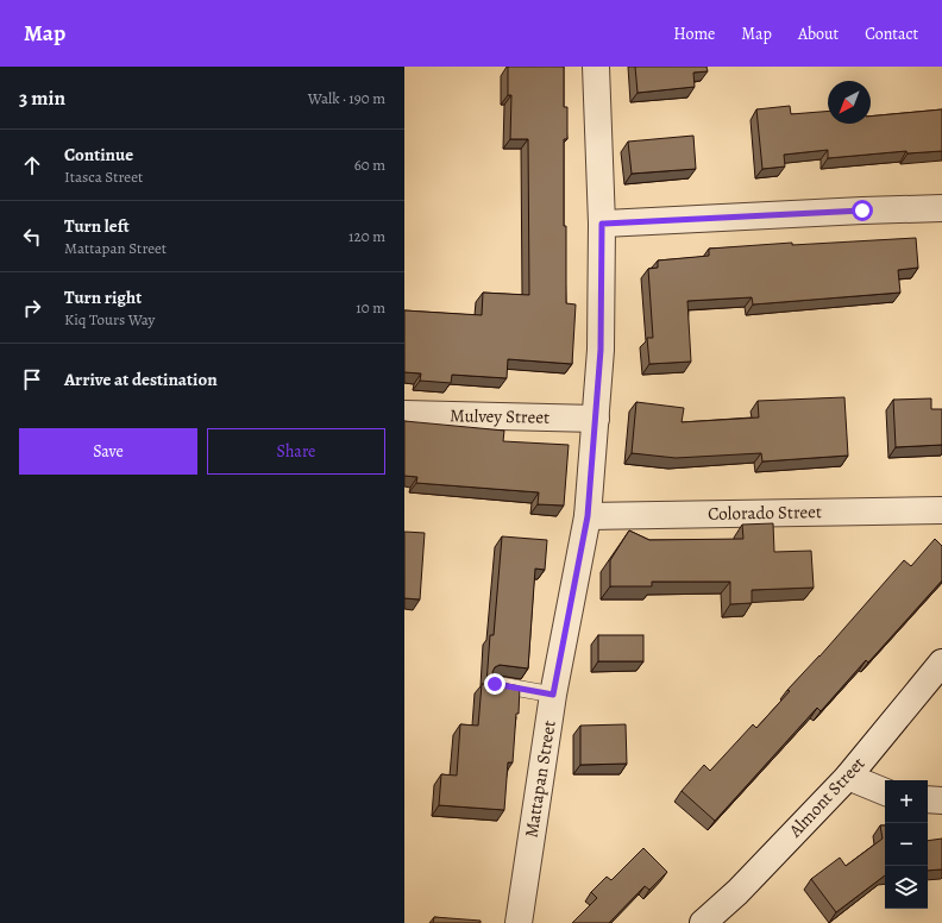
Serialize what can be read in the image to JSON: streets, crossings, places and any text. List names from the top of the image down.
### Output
{
  "streets": {
    "street": [
      "Mulvey Street",
      "Colorado Street",
      "Mattapan Street",
      "Almont Street"
    ]
  },
  "crossings": [
    ["Mulvey Street", "Mattapan Street"],
    ["Colorado Street", "Mattapan Street"]
  ],
  "north": "bottom left",
  "page": {
    "header": "Map",
    "nav": [
      "Home",
      "Map",
      "About",
      "Contact"
    ],
    "heading": ["3 min", "Walk · 190 m"],
    "list": [
      ["Continue", "Itasca Street", "60 m"],
      ["Turn left", "Mattapan Street", "120 m"],
      ["Turn right", "Kiq Tours Way", "10 m"],
      "Arrive at destination"
    ],
    "buttons": ["Save", "Share"],
    "map_buttons": ["+", "−"]
  }
}
